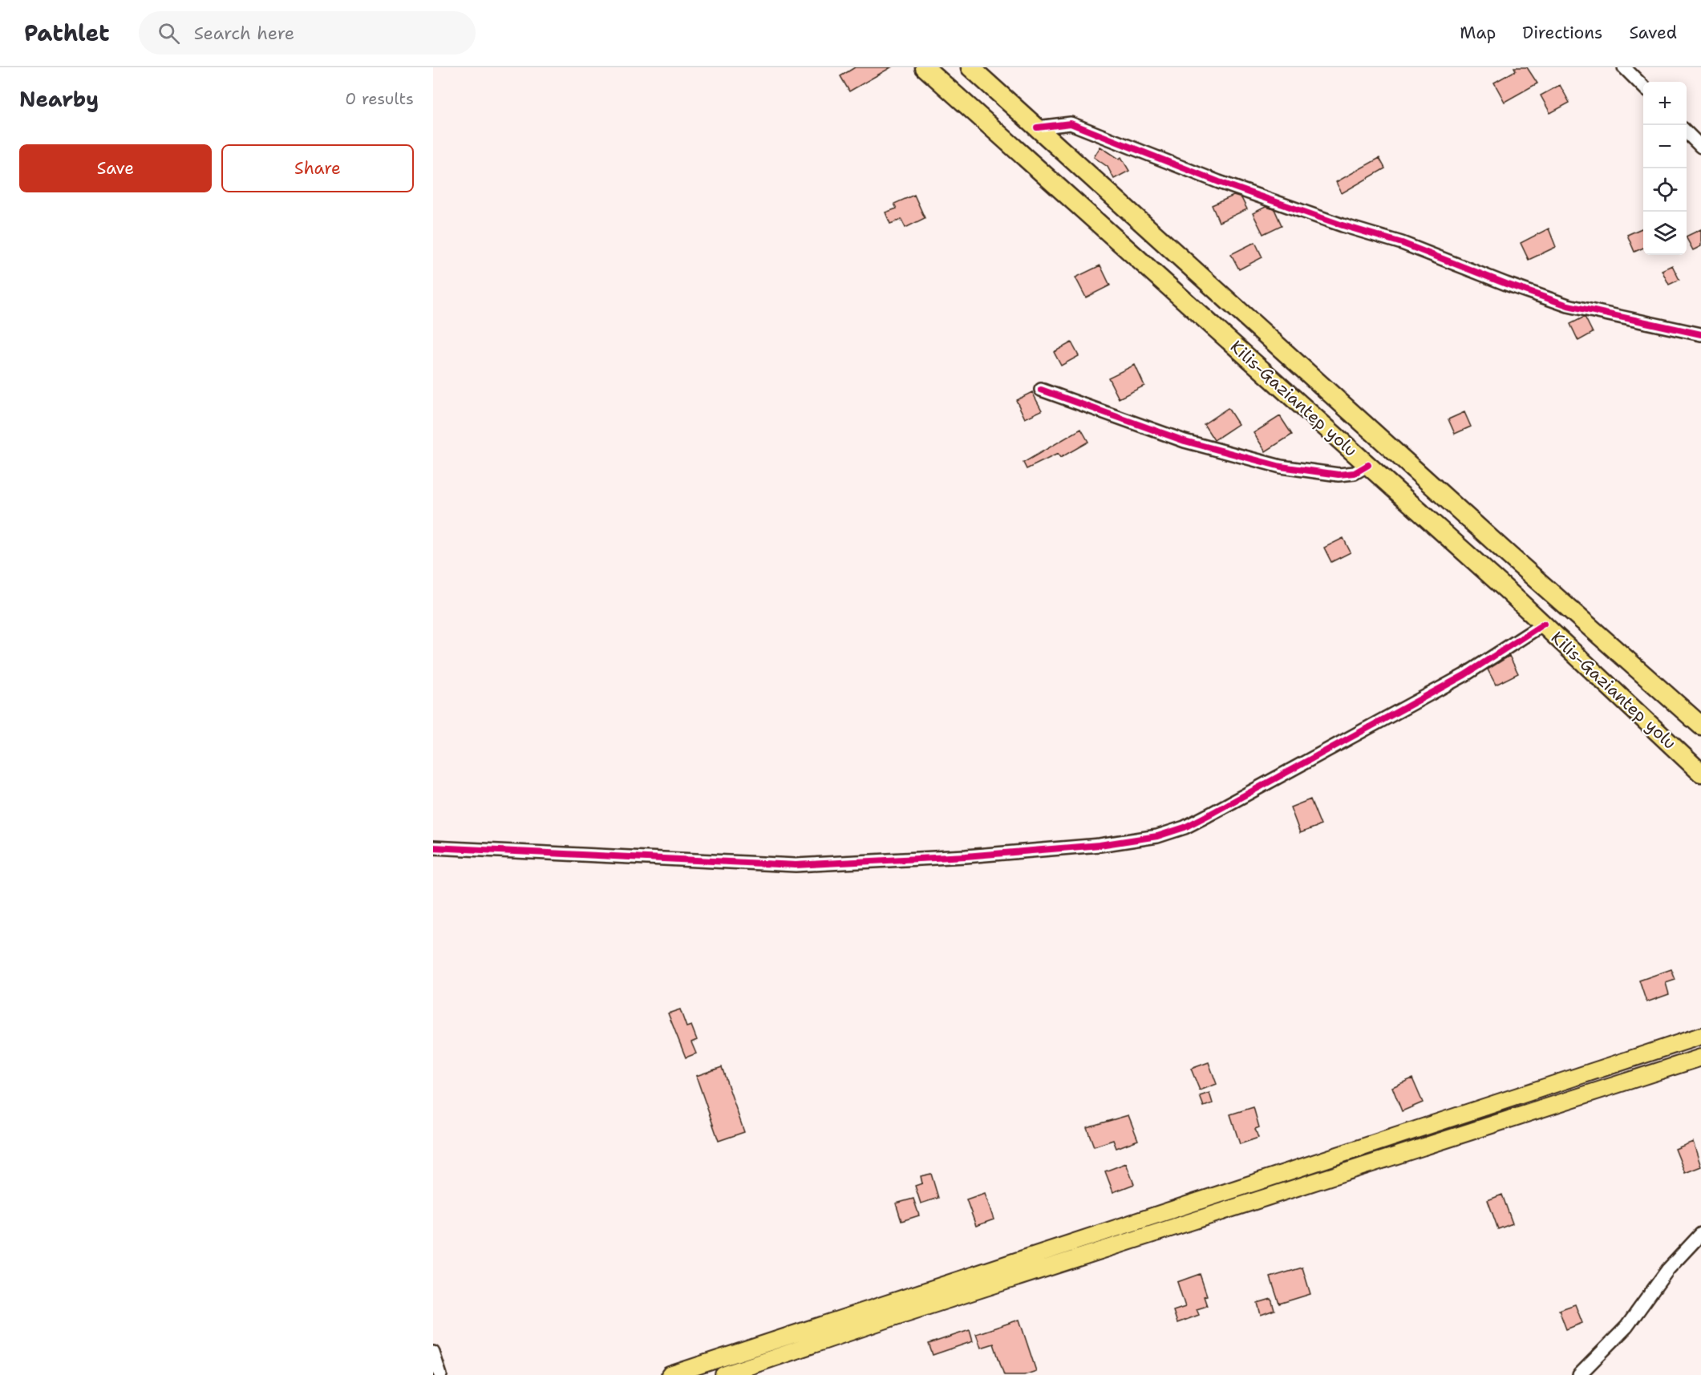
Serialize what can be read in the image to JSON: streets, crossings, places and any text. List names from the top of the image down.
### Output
{
  "streets": {
    "highway": ["Kilis-Gaziantep yolu"]
  },
  "page": {
    "header": "Pathlet",
    "search": "Search here",
    "nav": ["Map", "Directions", "Saved"],
    "heading": ["Nearby", "0 results"],
    "map_buttons": ["+", "−"],
    "buttons": ["Save", "Share"]
  }
}
